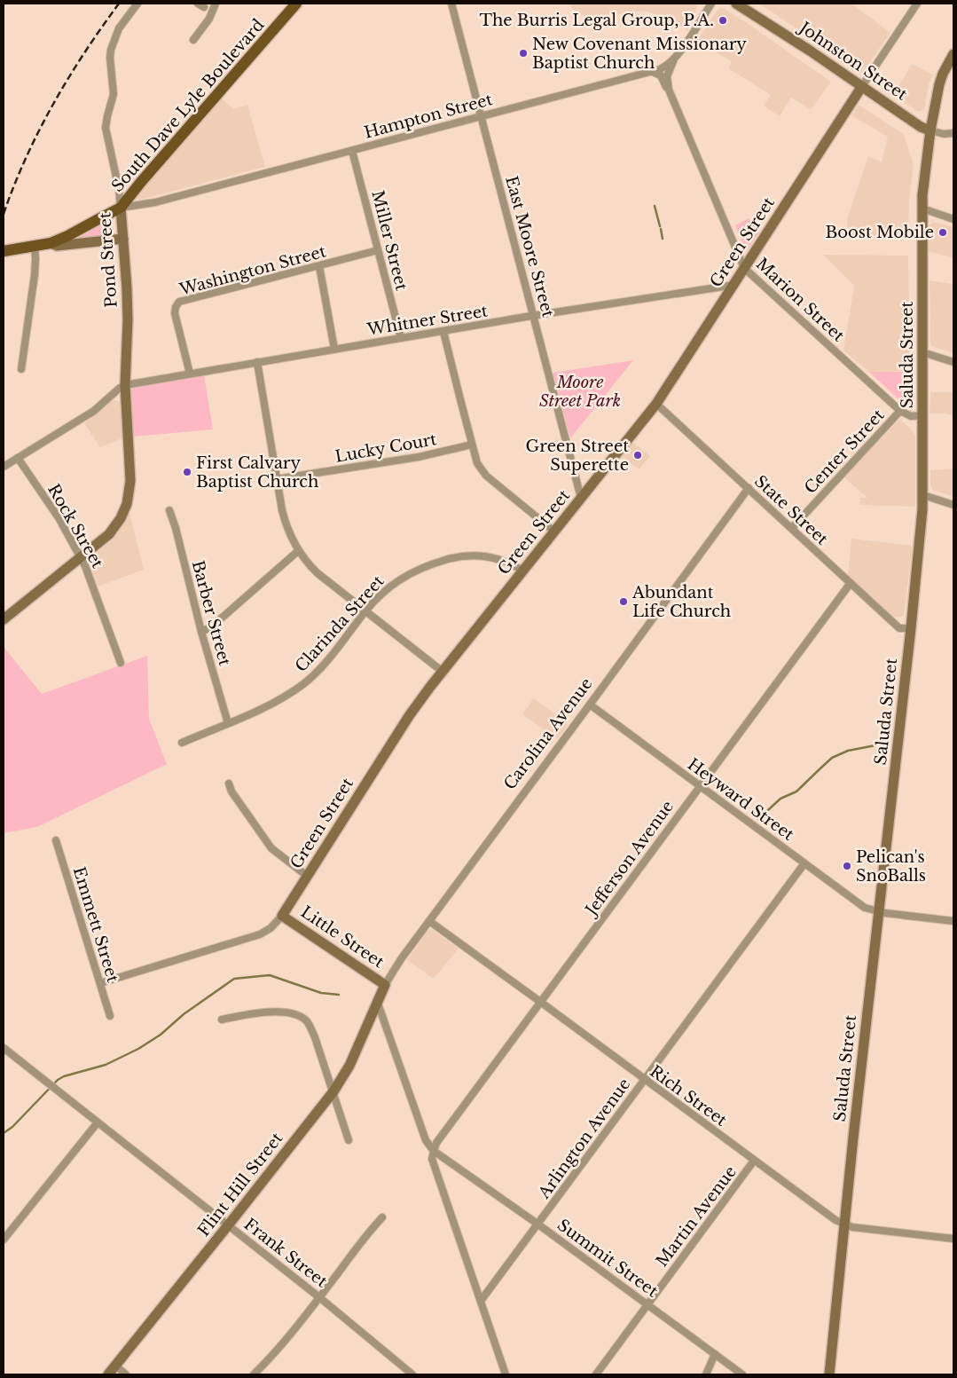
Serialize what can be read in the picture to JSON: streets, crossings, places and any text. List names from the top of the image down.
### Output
{
  "streets": {
    "main road": ["South Dave Lyle Boulevard"],
    "street": [
      "Johnston Street",
      "Hampton Street",
      "Miller Street",
      "Green Street",
      "East Moore Street",
      "Pond Street",
      "Washington Street",
      "Marion Street",
      "Whitner Street",
      "Saluda Street",
      "Lucky Court",
      "Center Street",
      "State Street",
      "Rock Street",
      "Barber Street",
      "Clarinda Street",
      "Carolina Avenue",
      "Heyward Street",
      "Jefferson Avenue",
      "Emmett Street",
      "Little Street",
      "Rich Street",
      "Arlington Avenue",
      "Flint Hill Street",
      "Martin Avenue",
      "Frank Street",
      "Summit Street"
    ]
  },
  "crossings": [
    ["Johnston Street", "Green Street"],
    ["Johnston Street", "Saluda Street"],
    ["South Dave Lyle Boulevard", "Hampton Street"],
    ["South Dave Lyle Boulevard", "Pond Street"],
    ["Hampton Street", "Miller Street"],
    ["Hampton Street", "East Moore Street"],
    ["Hampton Street", "Pond Street"],
    ["Hampton Street", "Marion Street"],
    ["Miller Street", "Washington Street"],
    ["Miller Street", "Whitner Street"],
    ["Green Street", "East Moore Street"],
    ["Green Street", "Marion Street"],
    ["Green Street", "Whitner Street"],
    ["Green Street", "State Street"],
    ["Green Street", "Clarinda Street"],
    ["Green Street", "Emmett Street"],
    ["Green Street", "Little Street"],
    ["East Moore Street", "Whitner Street"],
    ["Pond Street", "Whitner Street"],
    ["Pond Street", "Rock Street"],
    ["Washington Street", "Whitner Street"],
    ["Marion Street", "Center Street"],
    ["Saluda Street", "Center Street"],
    ["Saluda Street", "State Street"],
    ["Saluda Street", "Heyward Street"],
    ["Saluda Street", "Rich Street"],
    ["Center Street", "State Street"],
    ["State Street", "Carolina Avenue"],
    ["State Street", "Jefferson Avenue"],
    ["Barber Street", "Clarinda Street"],
    ["Carolina Avenue", "Heyward Street"],
    ["Carolina Avenue", "Little Street"],
    ["Carolina Avenue", "Rich Street"],
    ["Carolina Avenue", "Flint Hill Street"],
    ["Heyward Street", "Jefferson Avenue"],
    ["Heyward Street", "Arlington Avenue"],
    ["Jefferson Avenue", "Rich Street"],
    ["Jefferson Avenue", "Summit Street"],
    ["Rich Street", "Arlington Avenue"],
    ["Rich Street", "Martin Avenue"],
    ["Arlington Avenue", "Summit Street"],
    ["Flint Hill Street", "Frank Street"],
    ["Martin Avenue", "Summit Street"]
  ],
  "parks": ["Moore Street Park"],
  "places": [
    "The Burris Legal Group, P.A.",
    "New Covenant Missionary Baptist Church",
    "Boost Mobile",
    "Green Street Superette",
    "First Calvary Baptist Church",
    "Abundant Life Church",
    "Pelican's SnoBalls"
  ]
}
